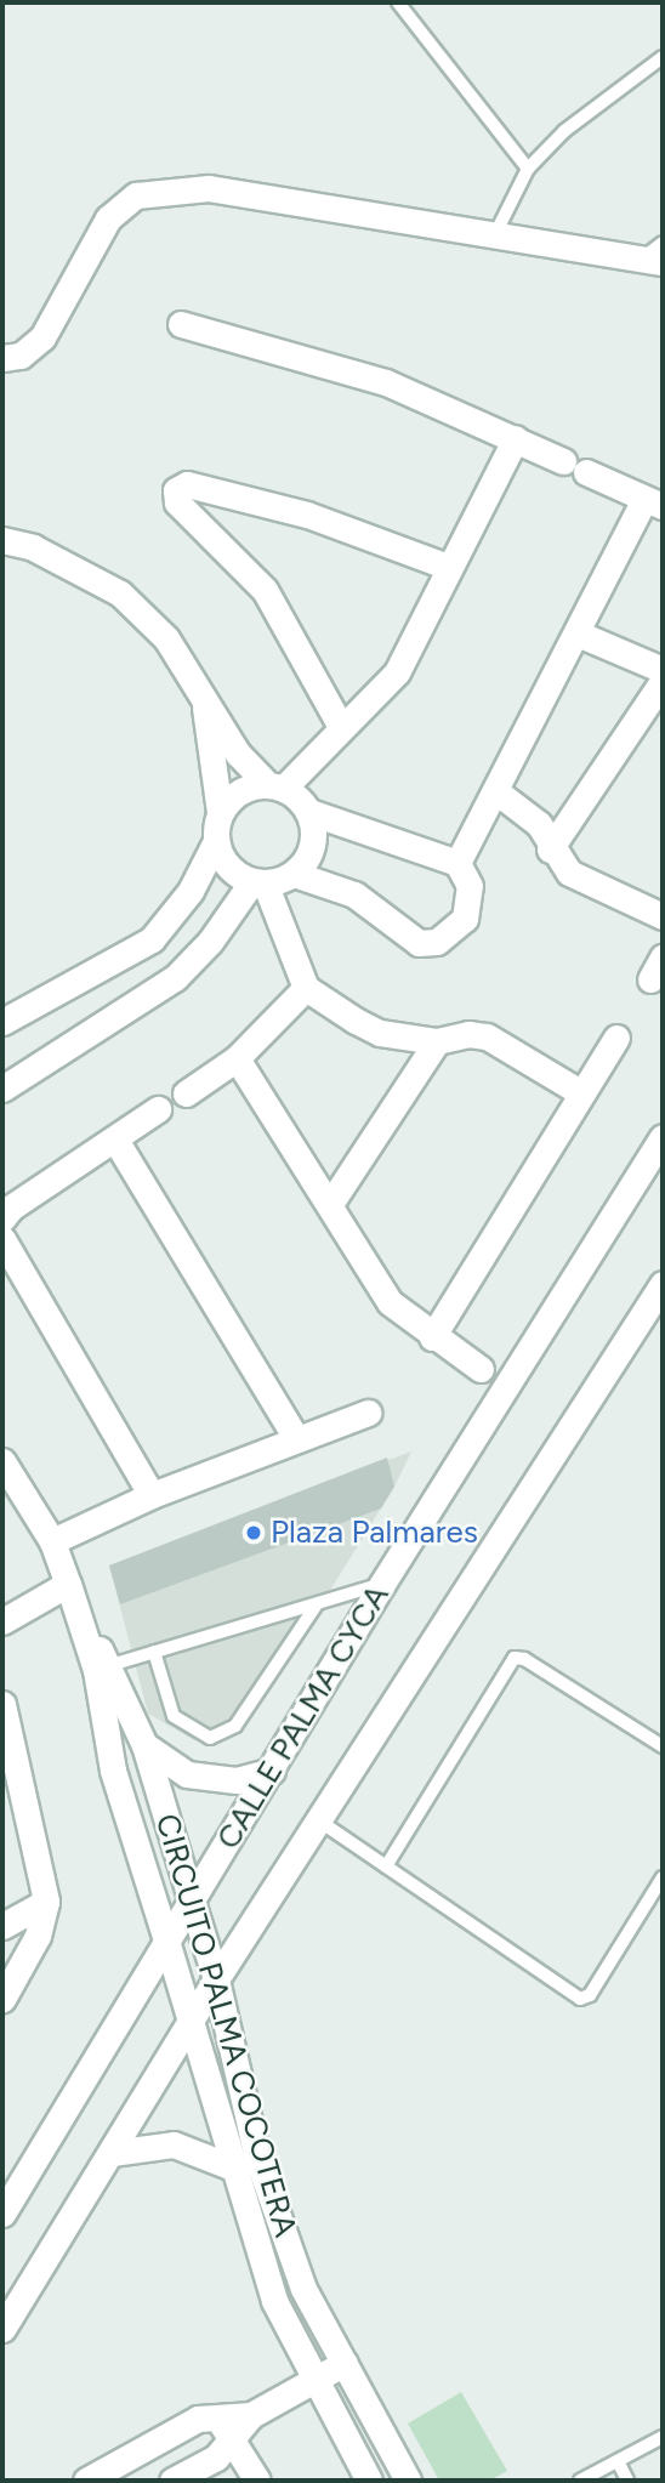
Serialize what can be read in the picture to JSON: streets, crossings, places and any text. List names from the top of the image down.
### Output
{
  "streets": {
    "street": ["CALLE PALMA CYCA", "CIRCUITO PALMA COCOTERA"]
  },
  "crossings": [
    ["CALLE PALMA CYCA", "CIRCUITO PALMA COCOTERA"]
  ],
  "places": ["Plaza Palmares"]
}
